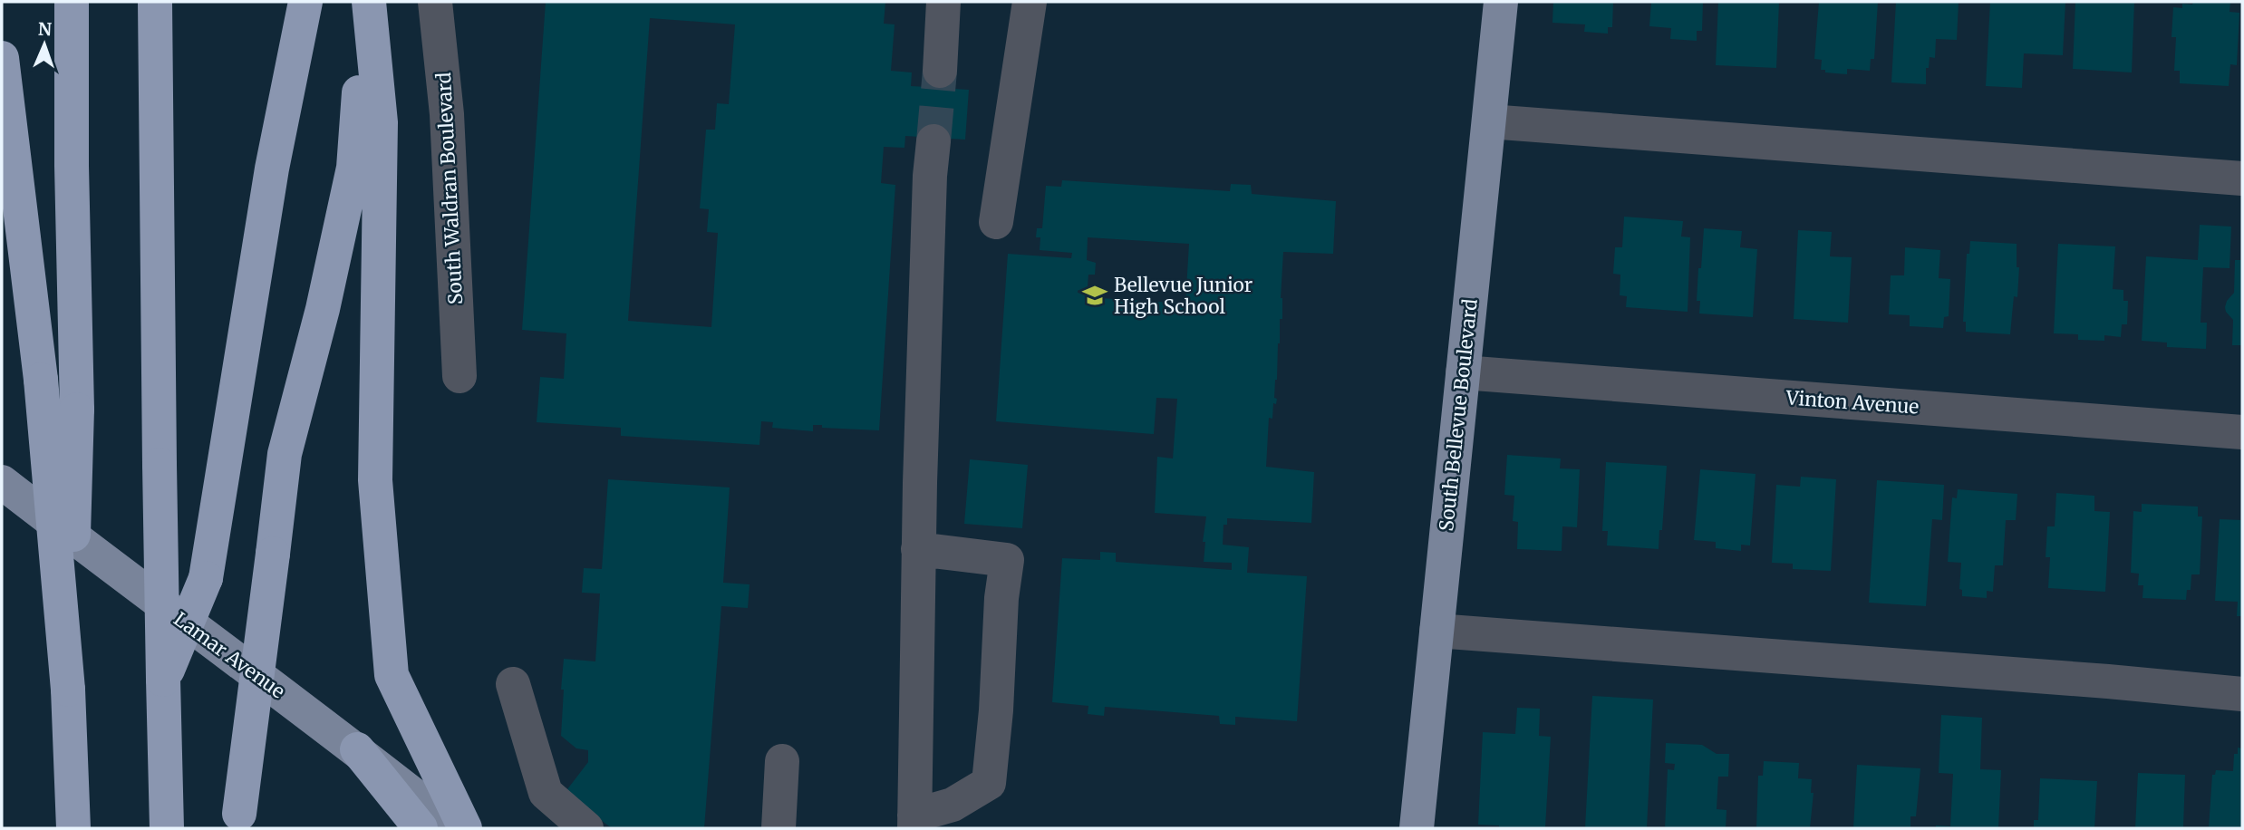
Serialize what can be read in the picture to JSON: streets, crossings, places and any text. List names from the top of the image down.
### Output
{
  "streets": {
    "main road": ["South Bellevue Boulevard", "Lamar Avenue"],
    "street": ["South Waldran Boulevard", "Vinton Avenue"]
  },
  "crossings": [
    ["Vinton Avenue", "South Bellevue Boulevard"]
  ],
  "places": {
    "school or university": ["Bellevue Junior High School"]
  },
  "north": "top"
}
